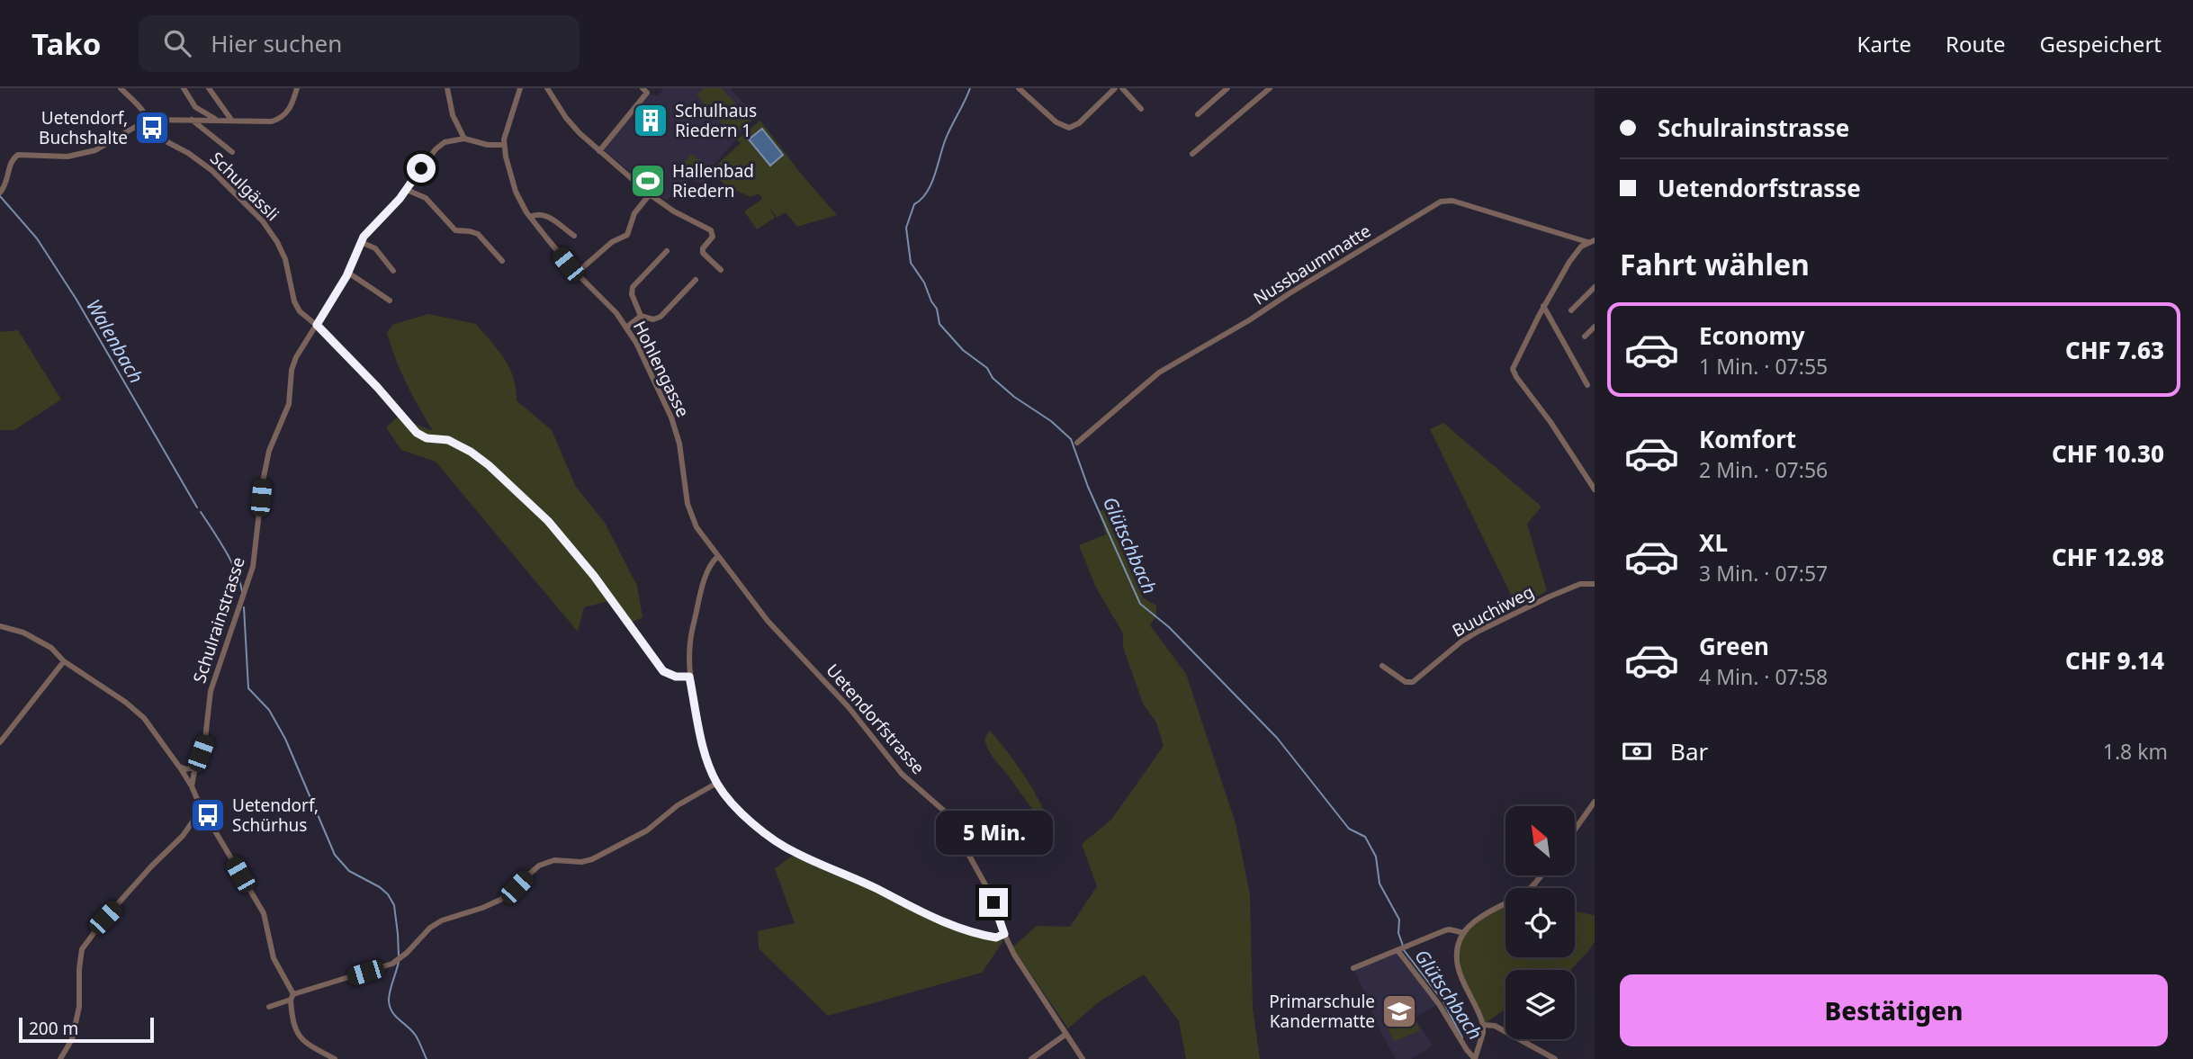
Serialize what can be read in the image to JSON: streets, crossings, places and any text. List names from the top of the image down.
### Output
{
  "streets": {
    "street": [
      "Schulgässli",
      "Nussbaummatte",
      "Hohlengasse",
      "Buuchiweg",
      "Schulrainstrasse",
      "Uetendorfstrasse"
    ]
  },
  "crossings": [
    ["Schulgässli", "Schulrainstrasse"],
    ["Hohlengasse", "Uetendorfstrasse"]
  ],
  "water": ["Walenbach", "Glütschbach"],
  "places": {
    "building": ["Schulhaus Riedern 1"],
    "bus stop": ["Uetendorf, Buchshalte", "Uetendorf, Schürhus"],
    "sports": ["Hallenbad Riedern"],
    "school or university": ["Primarschule Kandermatte"]
  },
  "scale_bar": "200 m",
  "north": "top left",
  "page": {
    "header": "Tako",
    "search": "Hier suchen",
    "nav": ["Karte", "Route", "Gespeichert"],
    "banner": ["Schulrainstrasse", "Uetendorfstrasse"],
    "heading": "Fahrt wählen",
    "list": [
      {
        "name": "Economy",
        "note": "1 Min. · 07:55",
        "value": "CHF 7.63"
      },
      {
        "name": "Komfort",
        "note": "2 Min. · 07:56",
        "value": "CHF 10.30"
      },
      {
        "name": "XL",
        "note": "3 Min. · 07:57",
        "value": "CHF 12.98"
      },
      {
        "name": "Green",
        "note": "4 Min. · 07:58",
        "value": "CHF 9.14"
      }
    ],
    "pay": ["Bar", "1.8 km"],
    "bubble": "5 Min.",
    "buttons": "Bestätigen",
    "scale": "200 m"
  }
}
